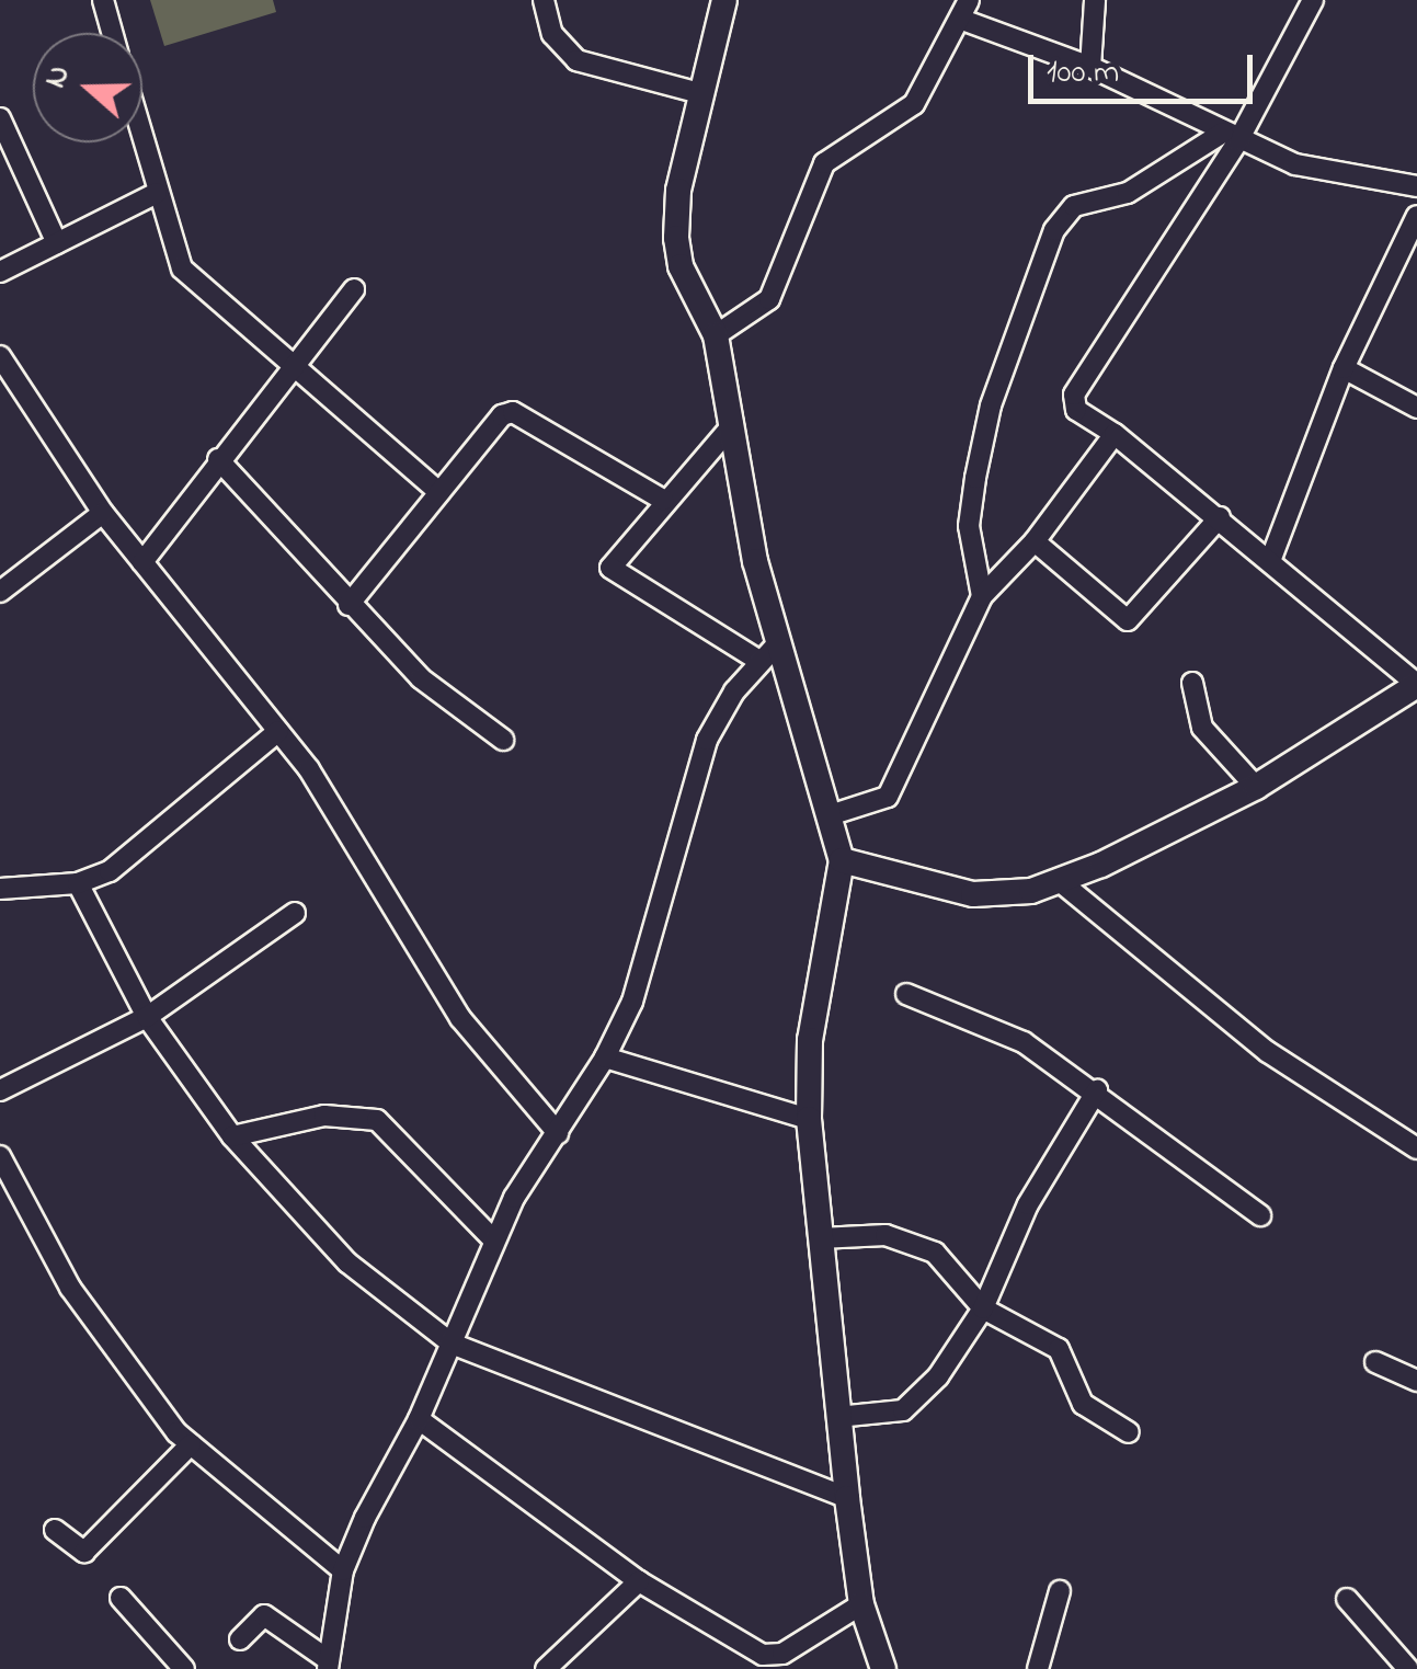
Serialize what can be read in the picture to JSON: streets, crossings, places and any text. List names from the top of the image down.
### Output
{
  "scale_bar": "100 m",
  "north": "left"
}
